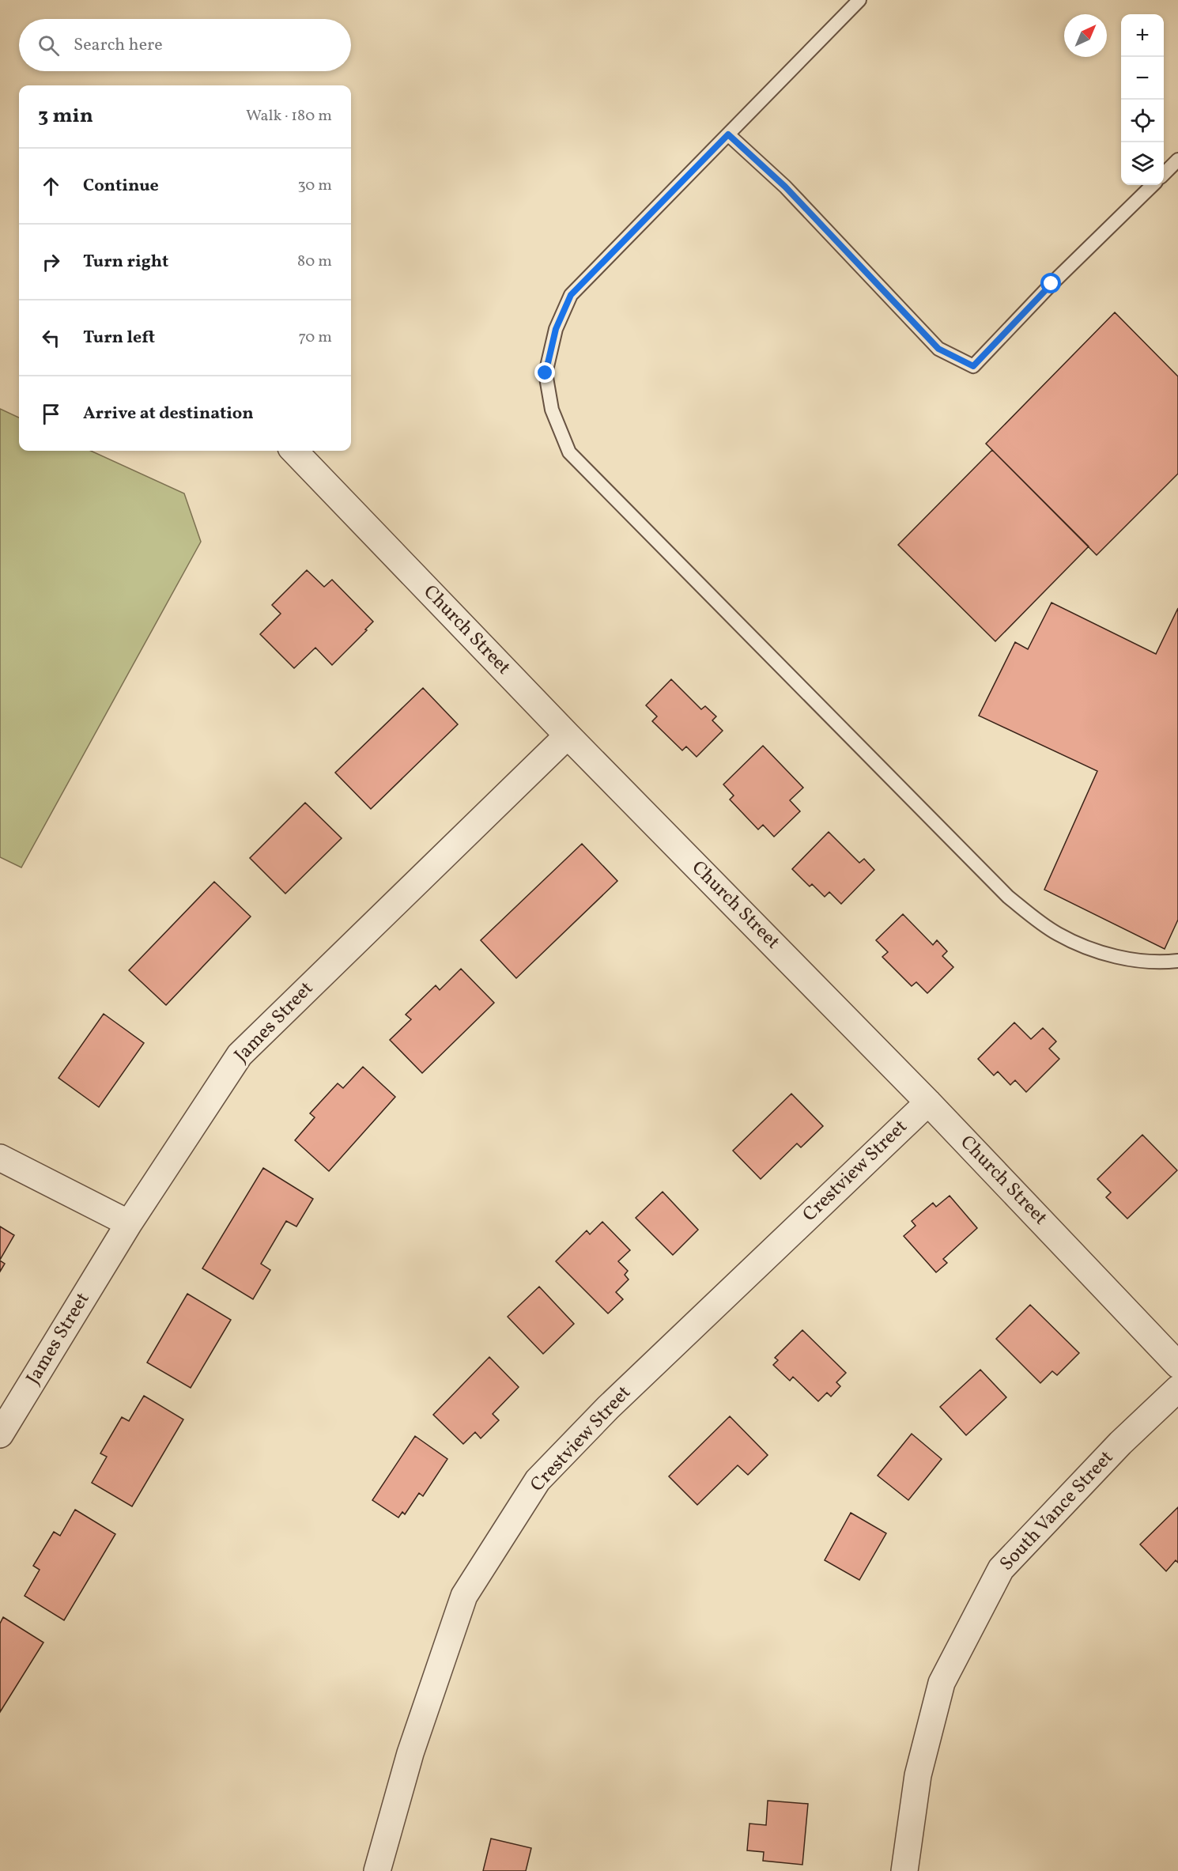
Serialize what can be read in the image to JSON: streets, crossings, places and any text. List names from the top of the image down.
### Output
{
  "streets": {
    "street": [
      "Church Street",
      "James Street",
      "Crestview Street",
      "South Vance Street"
    ]
  },
  "crossings": [
    ["Church Street", "James Street"],
    ["Church Street", "Crestview Street"]
  ],
  "north": "top right",
  "page": {
    "map_buttons": ["+", "−"],
    "search": "Search here",
    "heading": ["3 min", "Walk · 180 m"],
    "list": [
      ["Continue", "30 m"],
      ["Turn right", "80 m"],
      ["Turn left", "70 m"],
      "Arrive at destination"
    ]
  }
}
